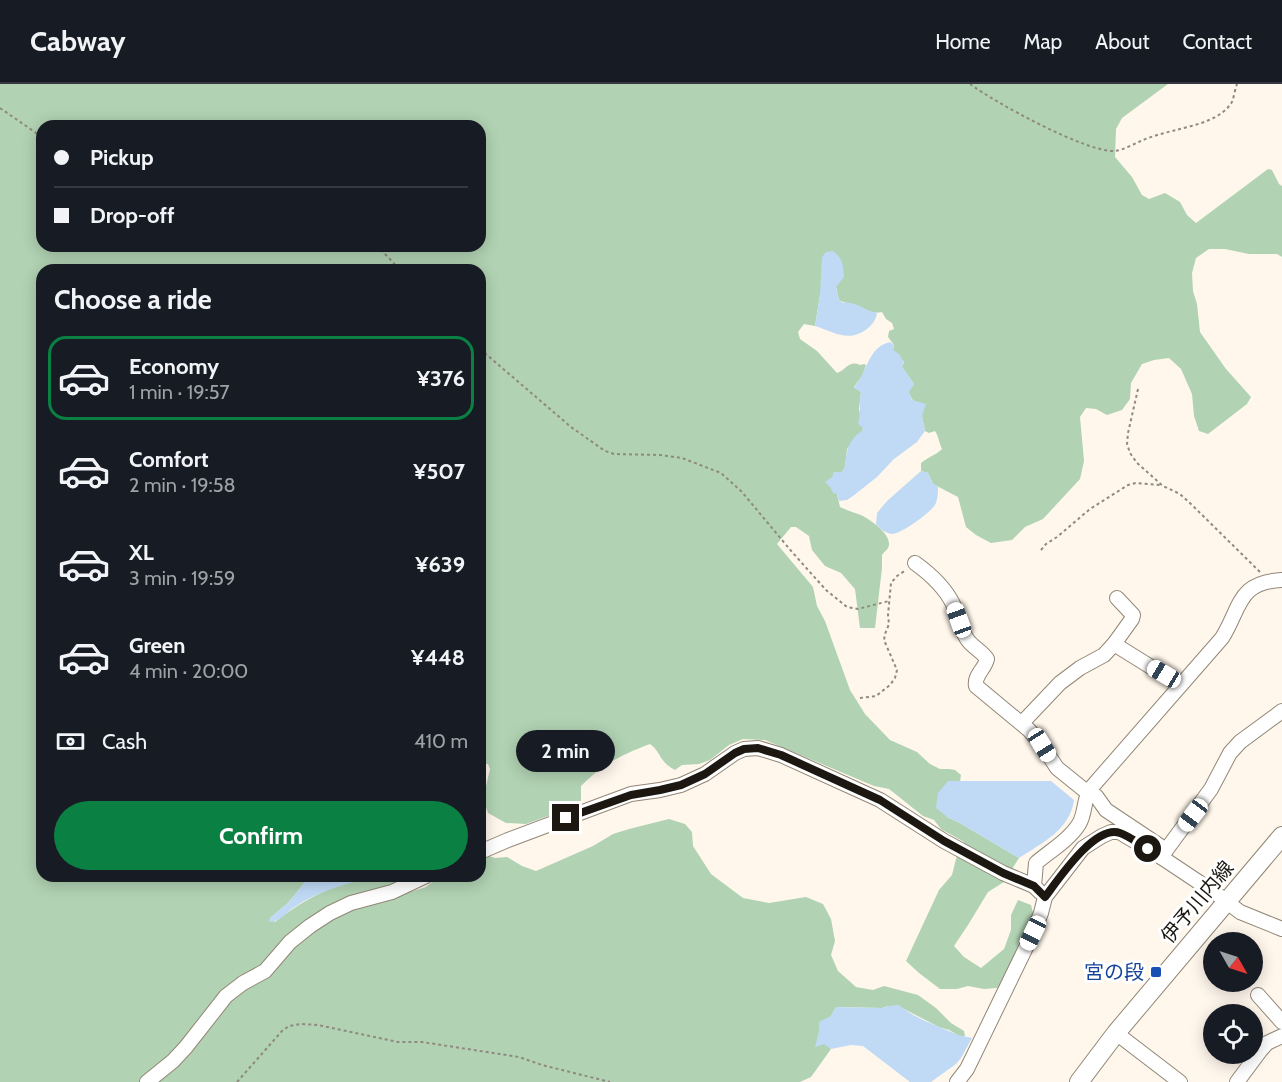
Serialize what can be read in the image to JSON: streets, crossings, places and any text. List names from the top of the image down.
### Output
{
  "streets": {
    "main road": ["伊予川内線"]
  },
  "places": {
    "transit": ["宮の段"]
  },
  "north": "bottom right",
  "page": {
    "header": "Cabway",
    "nav": [
      "Home",
      "Map",
      "About",
      "Contact"
    ],
    "banner": ["Pickup", "Drop-off"],
    "heading": "Choose a ride",
    "list": [
      {
        "name": "Economy",
        "note": "1 min · 19:57",
        "value": "¥376"
      },
      {
        "name": "Comfort",
        "note": "2 min · 19:58",
        "value": "¥507"
      },
      {
        "name": "XL",
        "note": "3 min · 19:59",
        "value": "¥639"
      },
      {
        "name": "Green",
        "note": "4 min · 20:00",
        "value": "¥448"
      }
    ],
    "pay": ["Cash", "410 m"],
    "bubble": "2 min",
    "buttons": "Confirm"
  }
}
